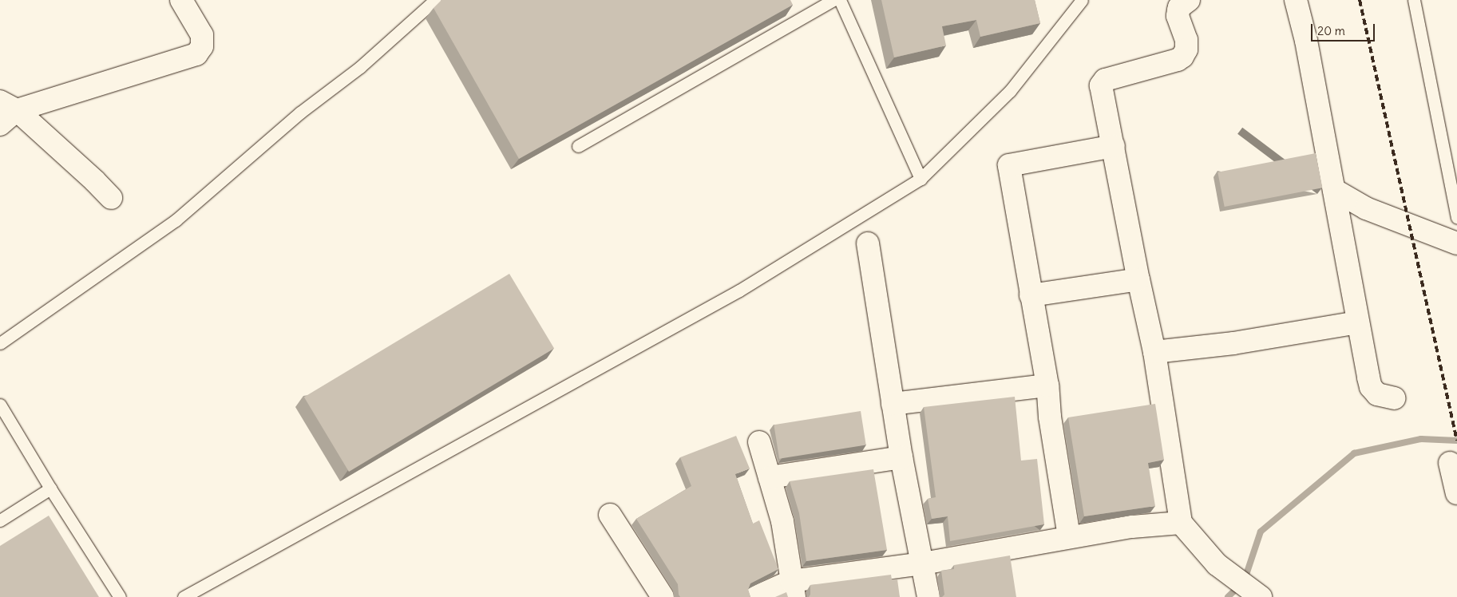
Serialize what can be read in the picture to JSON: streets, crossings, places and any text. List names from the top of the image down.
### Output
{
  "scale_bar": "20 m"
}
